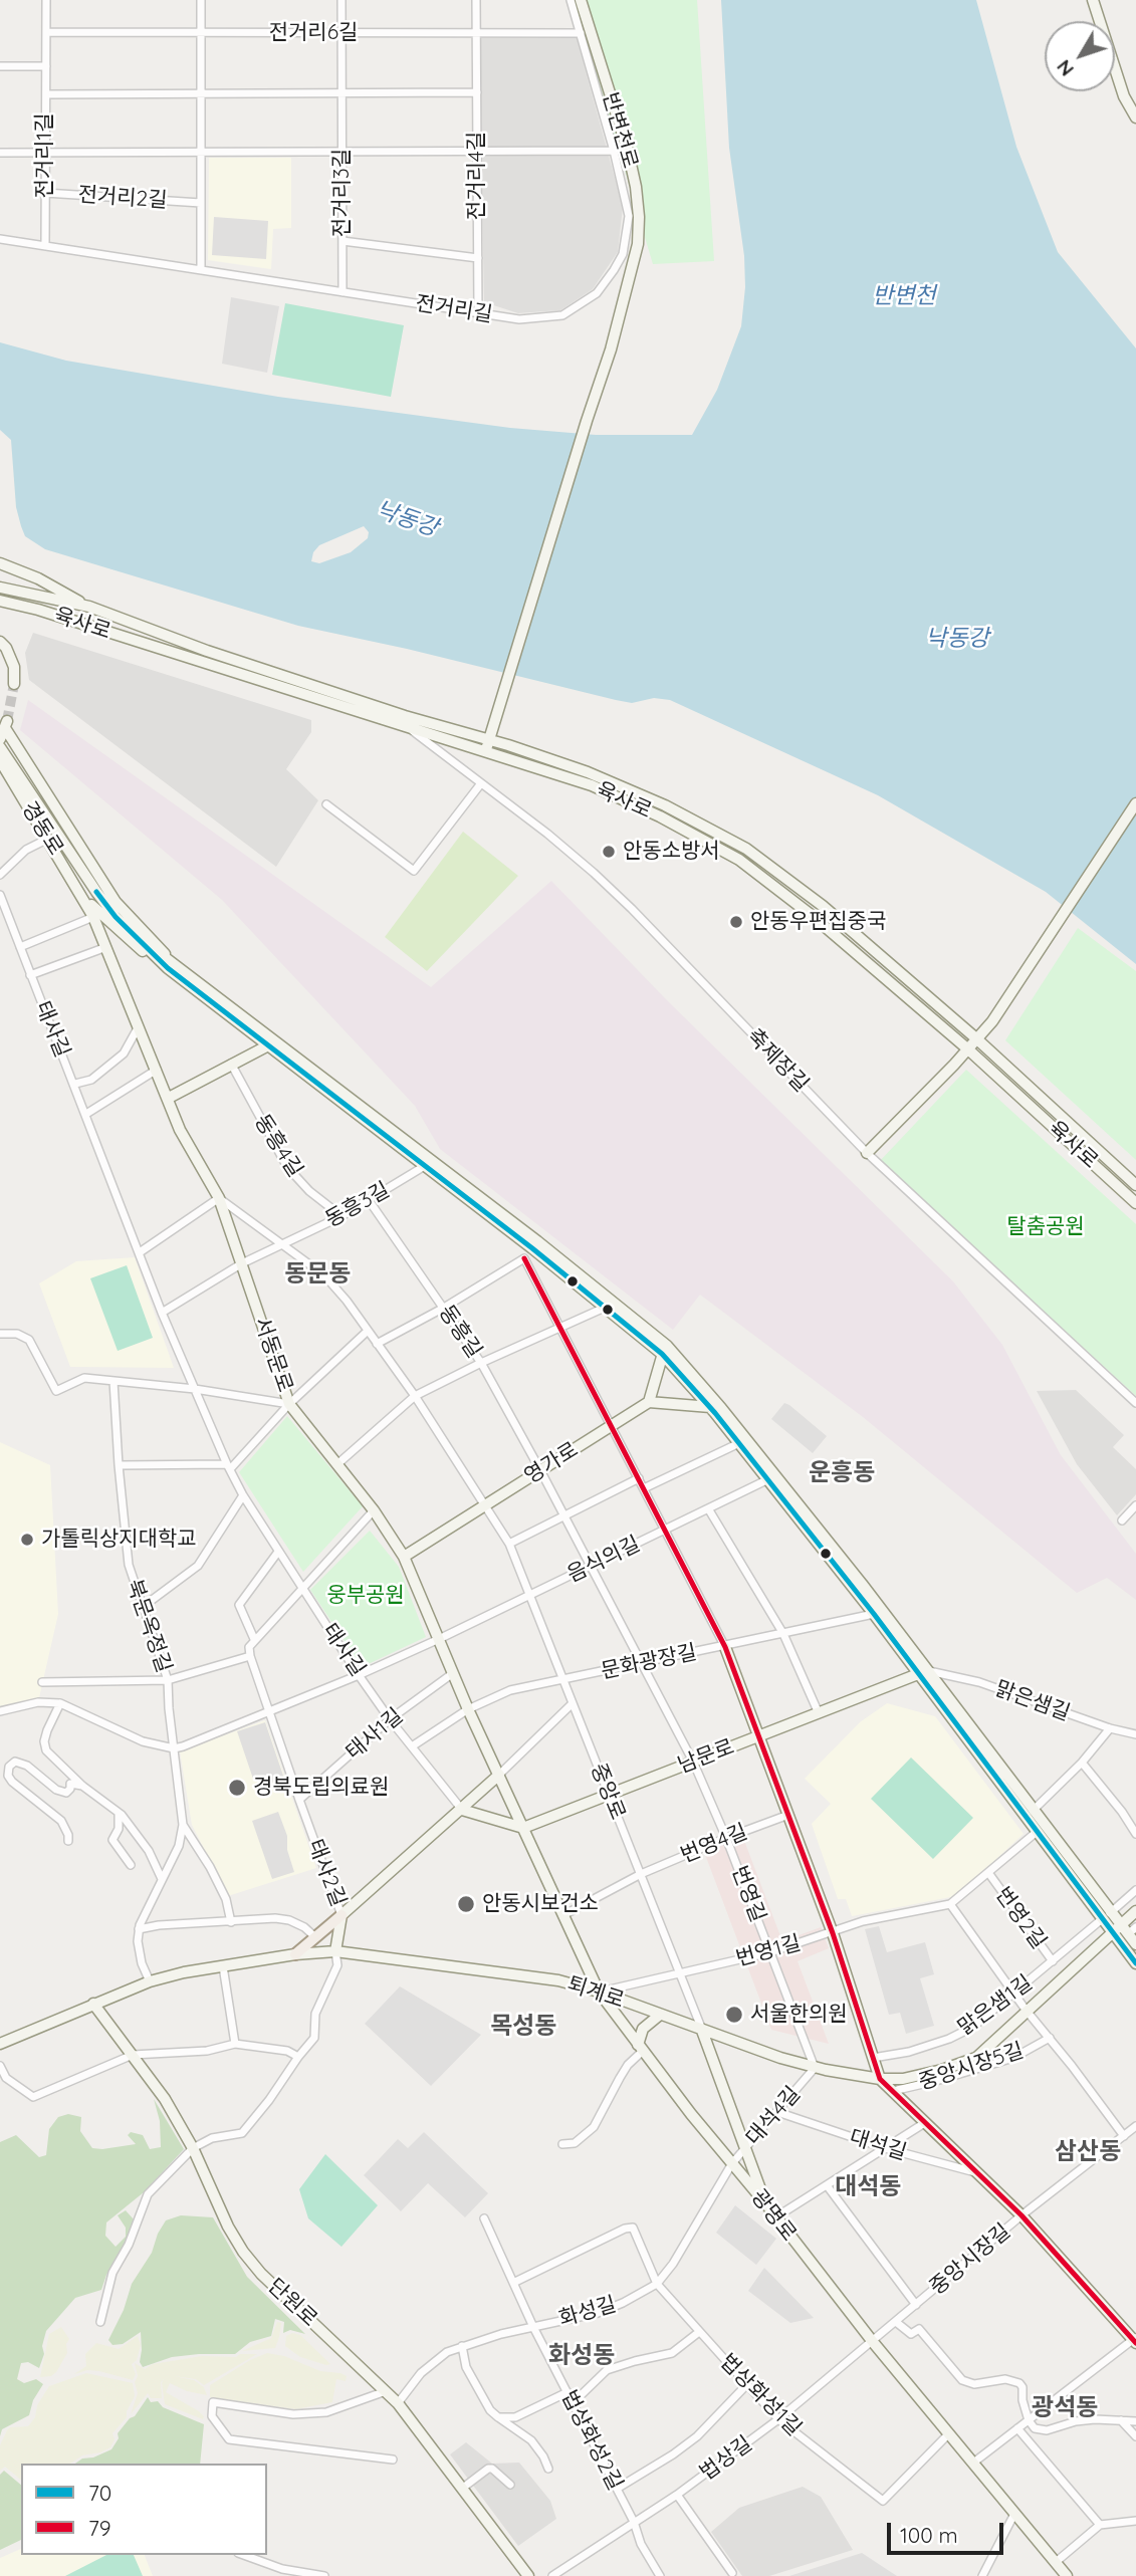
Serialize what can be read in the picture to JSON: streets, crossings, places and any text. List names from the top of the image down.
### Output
{
  "streets": {
    "street": [
      "전거리6길",
      "반변천로",
      "전거리1길",
      "전거리4길",
      "전거리3길",
      "전거리2길",
      "전거리길",
      "육사로",
      "경동로",
      "태사길",
      "축제장길",
      "동흥4길",
      "동흥3길",
      "동흥길",
      "서동문로",
      "영가로",
      "음식의길",
      "북문옥정길",
      "문화광장길",
      "맑은샘길",
      "태사1길",
      "남문로",
      "중앙로",
      "번영4길",
      "태사2길",
      "번영길",
      "번영2길",
      "번영1길",
      "퇴계로",
      "맑은샘1길",
      "중앙시장5길",
      "대석4길",
      "대석길",
      "광명로",
      "중앙시장길",
      "단원로",
      "화성길",
      "법상화성1길",
      "법상화성2길",
      "법상길"
    ]
  },
  "crossings": [
    ["전거리6길", "전거리1길"],
    ["전거리6길", "전거리4길"],
    ["전거리6길", "전거리3길"],
    ["전거리6길", "전거리길"],
    ["반변천로", "육사로"],
    ["전거리1길", "전거리2길"],
    ["전거리1길", "전거리길"],
    ["전거리4길", "전거리길"],
    ["전거리3길", "전거리길"],
    ["육사로", "축제장길"],
    ["경동로", "서동문로"],
    ["태사길", "서동문로"],
    ["태사길", "음식의길"],
    ["태사길", "태사1길"],
    ["태사길", "태사2길"],
    ["동흥4길", "동흥3길"],
    ["동흥3길", "동흥길"],
    ["동흥3길", "서동문로"],
    ["동흥3길", "중앙로"],
    ["동흥길", "영가로"],
    ["동흥길", "음식의길"],
    ["동흥길", "문화광장길"],
    ["동흥길", "번영길"],
    ["서동문로", "영가로"],
    ["서동문로", "음식의길"],
    ["서동문로", "문화광장길"],
    ["서동문로", "태사1길"],
    ["서동문로", "남문로"],
    ["서동문로", "중앙로"],
    ["서동문로", "태사2길"],
    ["서동문로", "광명로"],
    ["영가로", "중앙로"],
    ["음식의길", "중앙로"],
    ["음식의길", "태사2길"],
    ["북문옥정길", "퇴계로"],
    ["문화광장길", "중앙로"],
    ["문화광장길", "번영길"],
    ["맑은샘길", "남문로"],
    ["태사1길", "태사2길"],
    ["남문로", "중앙로"],
    ["남문로", "번영길"],
    ["남문로", "광명로"],
    ["중앙로", "번영4길"],
    ["중앙로", "번영1길"],
    ["중앙로", "퇴계로"],
    ["중앙로", "대석4길"],
    ["중앙로", "광명로"],
    ["번영4길", "번영길"],
    ["번영길", "번영1길"],
    ["번영길", "퇴계로"],
    ["번영길", "대석4길"],
    ["번영2길", "번영1길"],
    ["번영2길", "맑은샘1길"],
    ["번영1길", "퇴계로"],
    ["번영1길", "광명로"],
    ["퇴계로", "대석4길"],
    ["퇴계로", "광명로"],
    ["퇴계로", "단원로"],
    ["대석4길", "대석길"],
    ["대석4길", "광명로"],
    ["대석4길", "화성길"],
    ["광명로", "중앙시장길"],
    ["광명로", "화성길"],
    ["광명로", "법상화성1길"],
    ["광명로", "법상길"],
    ["중앙시장길", "법상길"],
    ["단원로", "화성길"],
    ["화성길", "법상화성1길"],
    ["화성길", "법상화성2길"],
    ["법상화성1길", "법상화성2길"],
    ["법상화성1길", "법상길"],
    ["법상화성2길", "법상길"]
  ],
  "districts": [
    "동문동",
    "운흥동",
    "목성동",
    "삼산동",
    "대석동",
    "화성동",
    "광석동"
  ],
  "water": ["반변천", "낙동강"],
  "parks": ["탈춤공원", "웅부공원"],
  "places": [
    "안동소방서",
    "안동우편집중국",
    "가톨릭상지대학교",
    "경북도립의료원",
    "안동시보건소",
    "서울한의원"
  ],
  "lines": ["transit line 70", "transit line 79"],
  "legend": ["70", "79"],
  "scale_bar": "100 m",
  "north": "bottom left"
}
